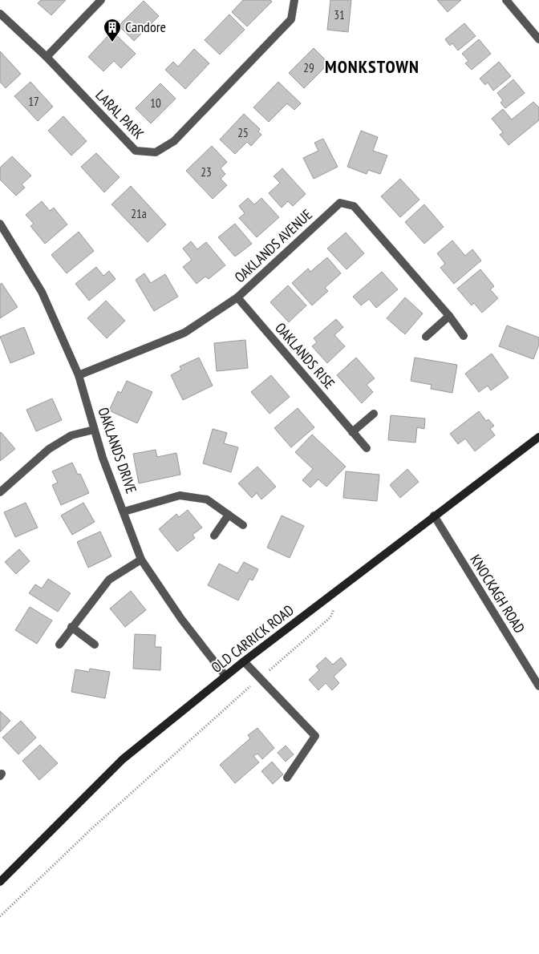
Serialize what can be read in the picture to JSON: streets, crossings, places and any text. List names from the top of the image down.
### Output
{
  "streets": {
    "main road": ["OLD CARRICK ROAD"],
    "street": [
      "LARAL PARK",
      "OAKLANDS AVENUE",
      "OAKLANDS RISE",
      "OAKLANDS DRIVE",
      "KNOCKAGH ROAD"
    ]
  },
  "crossings": [
    ["OAKLANDS AVENUE", "OAKLANDS RISE"],
    ["OAKLANDS AVENUE", "OAKLANDS DRIVE"],
    ["OAKLANDS DRIVE", "OLD CARRICK ROAD"],
    ["KNOCKAGH ROAD", "OLD CARRICK ROAD"]
  ],
  "districts": ["MONKSTOWN"],
  "places": {
    "building": ["Candore"]
  },
  "house_numbers": [
    "31",
    "29",
    "17",
    "10",
    "25",
    "23",
    "21a"
  ]
}
